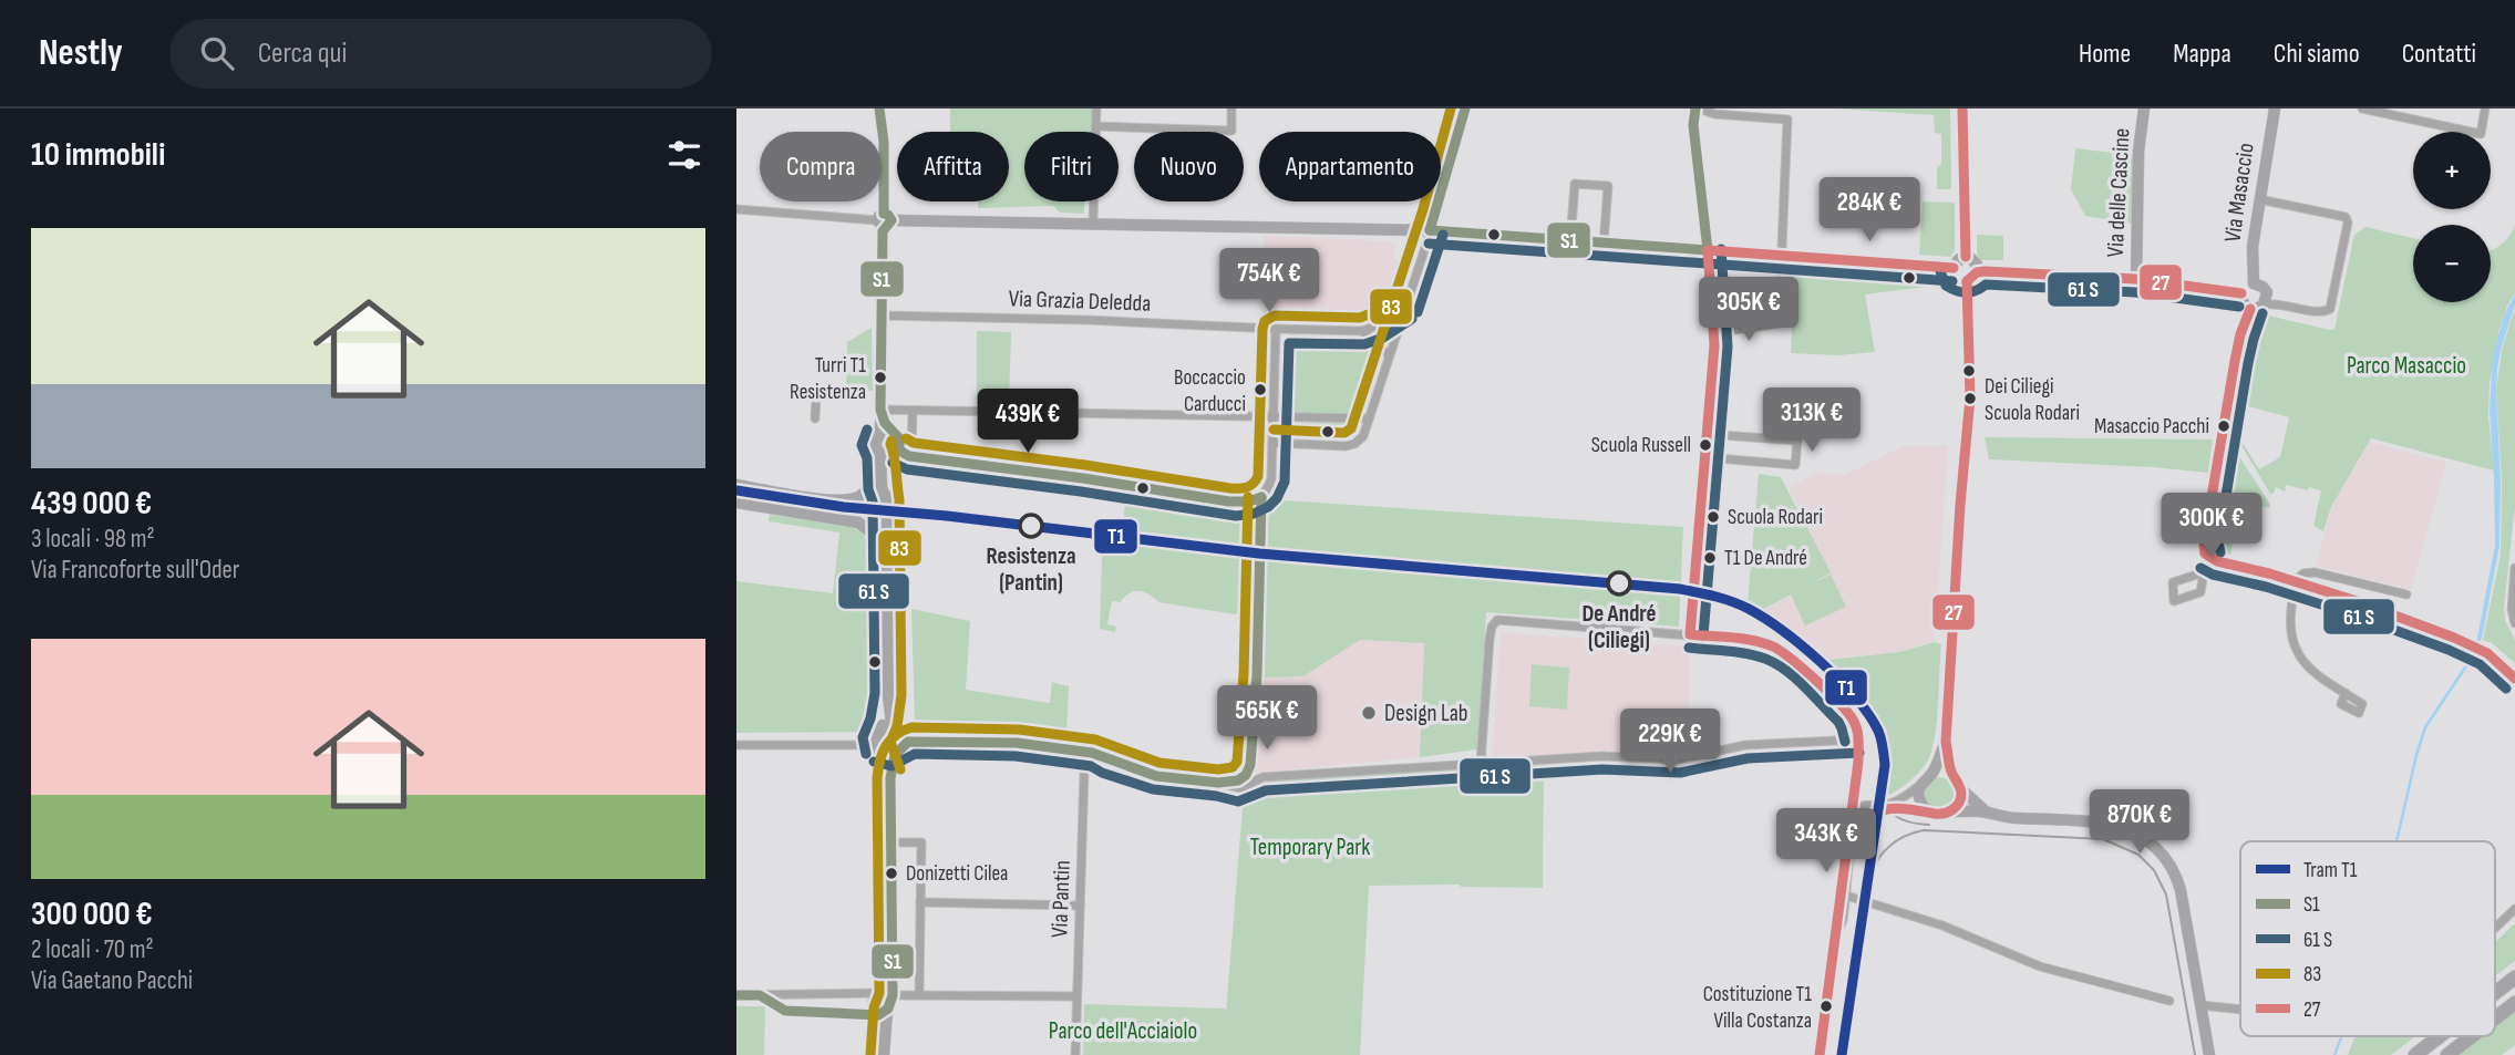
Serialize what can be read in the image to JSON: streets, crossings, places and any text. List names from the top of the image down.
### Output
{
  "streets": {
    "street": [
      "Via delle Cascine",
      "Via Masaccio",
      "Via Grazia Deledda",
      "Via Pantin"
    ]
  },
  "parks": ["Parco Masaccio", "Temporary Park", "Parco dell'Acciaiolo"],
  "places": [
    "Turri T1 Resistenza",
    "Boccaccio Carducci",
    "Dei Ciliegi Scuola Rodari",
    "Masaccio Pacchi",
    "Scuola Russell",
    "Scuola Rodari",
    "Resistenza (Pantin)",
    "T1 De André",
    "De André (Ciliegi)",
    "Design Lab",
    "Donizetti Cilea",
    "Costituzione T1 Villa Costanza"
  ],
  "lines": [
    "transit line S1",
    "transit line 83",
    "transit line 27",
    "tram line T1"
  ],
  "legend": [
    "Tram T1",
    "S1",
    "61 S",
    "83",
    "27"
  ],
  "page": {
    "header": "Nestly",
    "search": "Cerca qui",
    "nav": [
      "Home",
      "Mappa",
      "Chi siamo",
      "Contatti"
    ],
    "heading": "10 immobili",
    "map_buttons": ["+", "−"],
    "chip": [
      "Compra",
      "Affitta",
      "Filtri",
      "Nuovo",
      "Appartamento"
    ],
    "price": [
      "284K €",
      "754K €",
      "305K €",
      "313K €",
      "439K €",
      "300K €",
      "565K €",
      "229K €",
      "870K €",
      "343K €"
    ],
    "list": [
      {
        "name": "439 000 €",
        "note": "3 locali · 98 m² · Via Francoforte sull'Oder"
      },
      {
        "name": "300 000 €",
        "note": "2 locali · 70 m² · Via Gaetano Pacchi"
      }
    ]
  }
}
